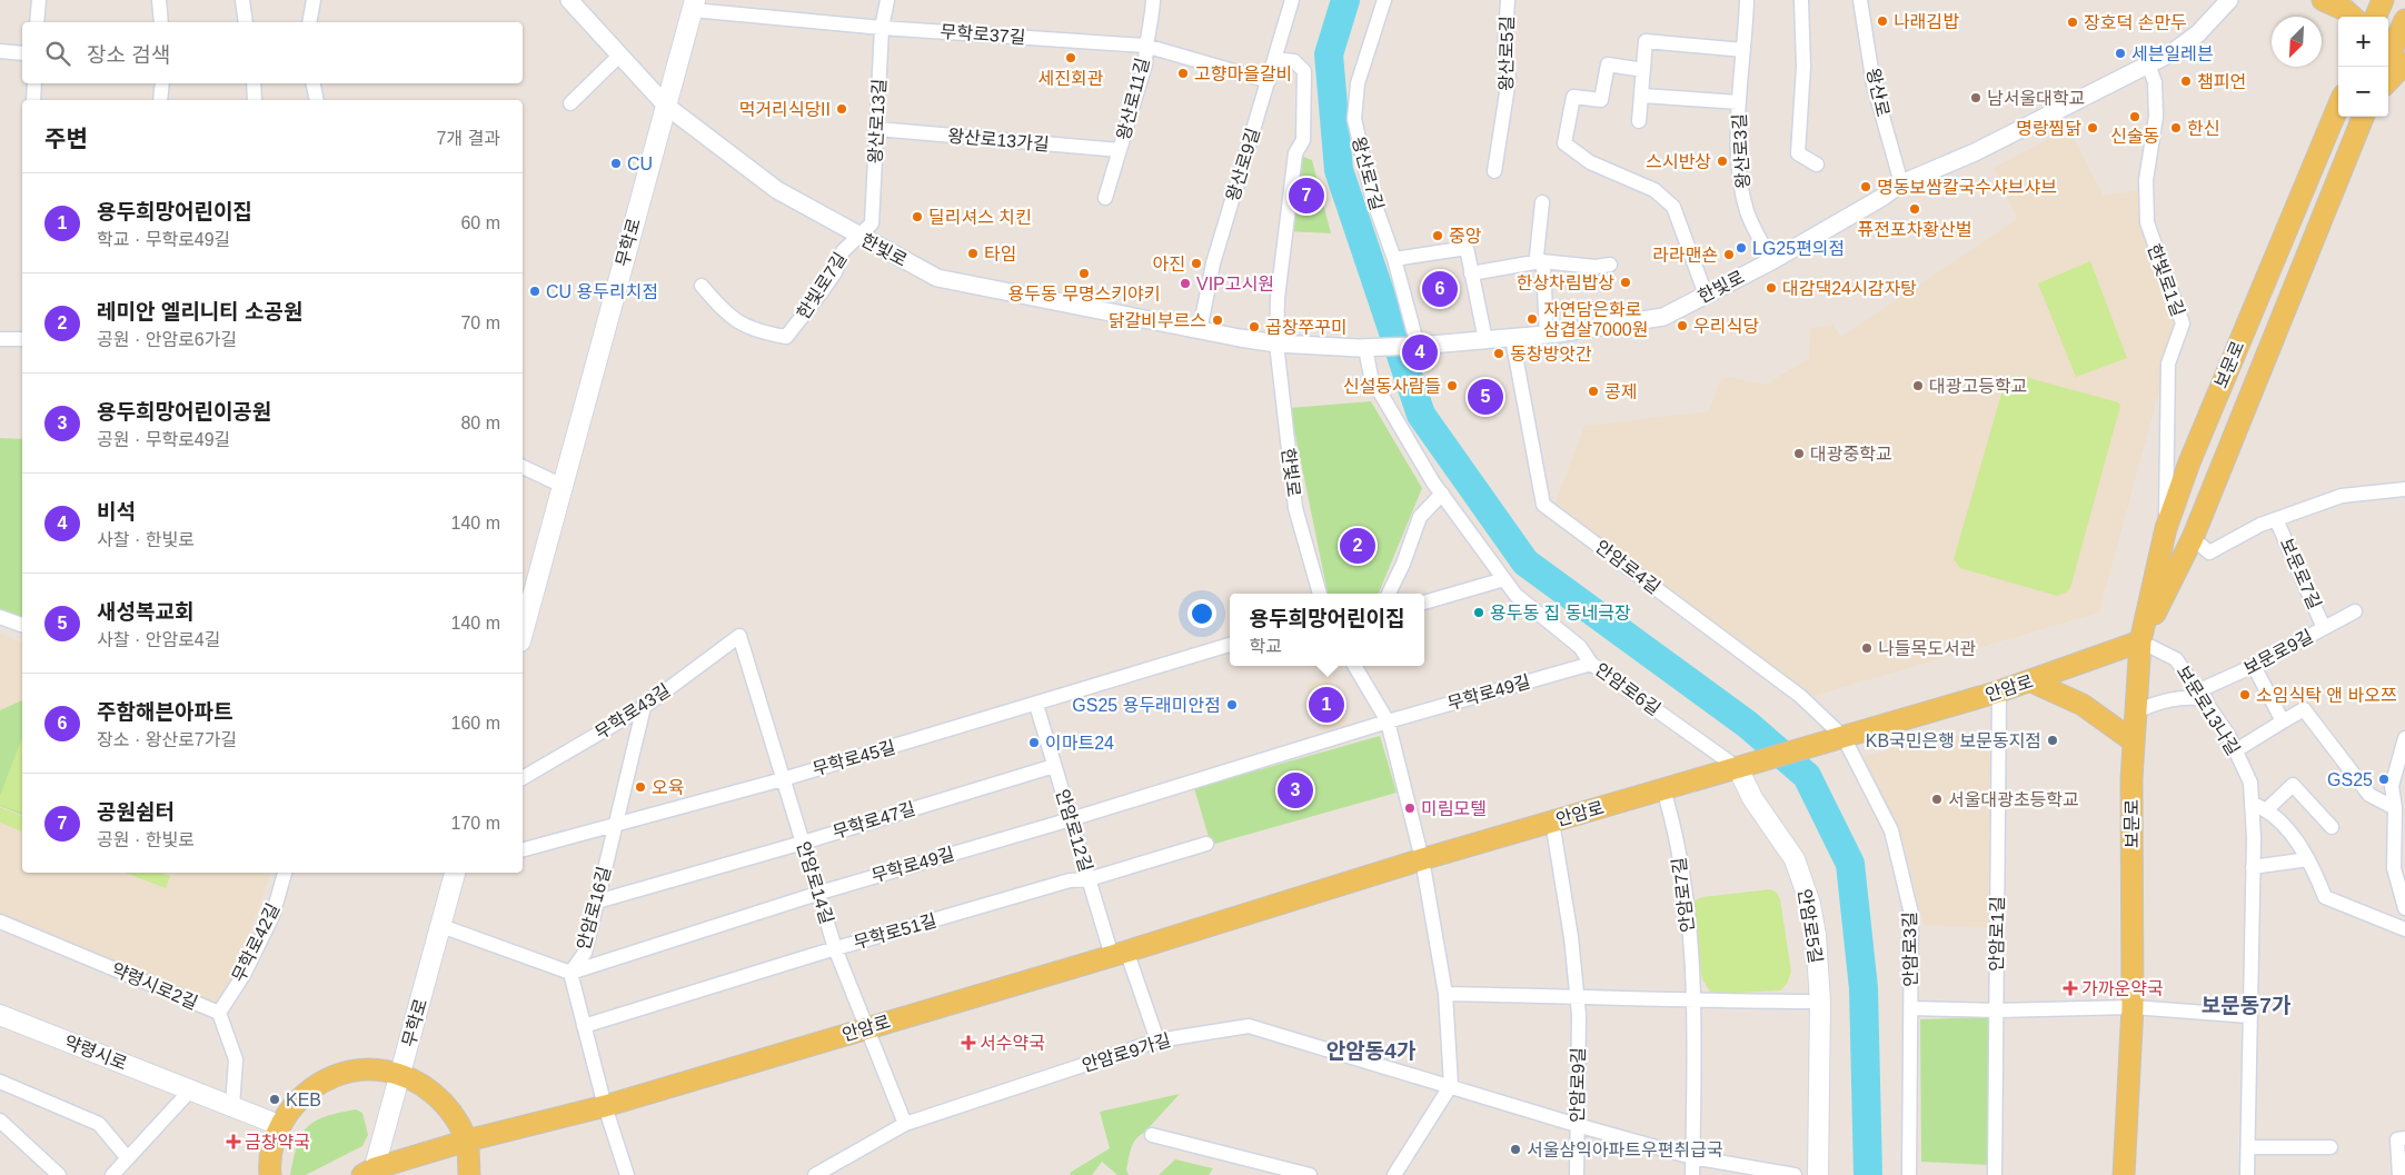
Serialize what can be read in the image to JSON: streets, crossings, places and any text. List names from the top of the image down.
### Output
{
  "streets": {
    "main road": [
      "무학로",
      "보문로",
      "안암로",
      "안암로5길",
      "약령시로"
    ],
    "street": [
      "무학로37길",
      "왕산로5길",
      "왕산로",
      "왕산로11길",
      "왕산로13길",
      "왕산로13가길",
      "왕산로3길",
      "왕산로9길",
      "왕산로7길",
      "한빛로",
      "한빛로1길",
      "한빛로7길",
      "안암로4길",
      "보문로7길",
      "보문로9길",
      "안암로6길",
      "무학로49길",
      "보문로13나길",
      "무학로43길",
      "무학로45길",
      "무학로47길",
      "안암로12길",
      "안암로14길",
      "안암로7길",
      "안암로16길",
      "무학로51길",
      "안암로1길",
      "무학로42길",
      "안암로3길",
      "약령시로2길",
      "안암로9가길",
      "안암로9길"
    ]
  },
  "crossings": [
    ["무학로37길", "왕산로11길"],
    ["무학로37길", "왕산로13길"],
    ["무학로37길", "왕산로9길"],
    ["무학로37길", "무학로"],
    ["왕산로", "한빛로"],
    ["왕산로11길", "왕산로13가길"],
    ["왕산로13길", "왕산로13가길"],
    ["왕산로13길", "한빛로"],
    ["왕산로13길", "한빛로7길"],
    ["왕산로3길", "한빛로"],
    ["왕산로9길", "한빛로"],
    ["왕산로7길", "한빛로"],
    ["무학로", "한빛로"],
    ["무학로", "안암로"],
    ["한빛로", "한빛로1길"],
    ["한빛로", "한빛로7길"],
    ["한빛로", "안암로4길"],
    ["한빛로", "안암로6길"],
    ["한빛로1길", "보문로"],
    ["보문로", "보문로7길"],
    ["보문로", "안암로"],
    ["보문로", "보문로13나길"],
    ["안암로4길", "안암로"],
    ["안암로4길", "안암로3길"],
    ["보문로7길", "보문로9길"],
    ["보문로9길", "보문로13나길"],
    ["안암로", "안암로6길"],
    ["안암로", "보문로13나길"],
    ["안암로", "안암로12길"],
    ["안암로", "안암로14길"],
    ["안암로", "안암로7길"],
    ["안암로", "안암로16길"],
    ["안암로", "안암로5길"],
    ["안암로", "안암로1길"],
    ["안암로", "안암로3길"],
    ["안암로", "안암로9길"],
    ["안암로6길", "무학로49길"],
    ["안암로6길", "안암로5길"],
    ["무학로49길", "안암로12길"],
    ["무학로49길", "안암로14길"],
    ["무학로49길", "안암로16길"],
    ["무학로43길", "안암로14길"],
    ["무학로43길", "안암로16길"],
    ["무학로45길", "안암로12길"],
    ["무학로45길", "안암로14길"],
    ["무학로45길", "안암로16길"],
    ["무학로47길", "안암로12길"],
    ["무학로47길", "안암로14길"],
    ["무학로47길", "안암로16길"],
    ["안암로12길", "무학로51길"],
    ["안암로14길", "무학로51길"],
    ["안암로14길", "안암로9가길"],
    ["안암로7길", "안암로9가길"],
    ["안암로16길", "무학로51길"],
    ["무학로42길", "약령시로2길"],
    ["약령시로2길", "약령시로"],
    ["안암로9가길", "안암로9길"]
  ],
  "districts": ["보문동7가", "안암동4가"],
  "places": {
    "other": [
      "나래김밥",
      "장호덕 손만두",
      "세븐일레븐",
      "세진회관",
      "고향마을갈비",
      "챔피언",
      "남서울대학교",
      "먹거리식당II",
      "신술동",
      "명랑찜닭",
      "한신",
      "스시반상",
      "CU",
      "명동보쌈칼국수샤브샤브",
      "퓨전포차황산벌",
      "딜리셔스 치킨",
      "중앙",
      "LG25편의점",
      "타임",
      "라라맨숀",
      "아진",
      "용두동 무명스키야키",
      "한상차림밥상",
      "VIP고시원",
      "대감댁24시감자탕",
      "CU 용두리치점",
      "자연담은화로 삼겹살7000원",
      "닭갈비부르스",
      "우리식당",
      "곱창쭈꾸미",
      "동창방앗간",
      "신설동사람들",
      "대광고등학교",
      "콩제",
      "대광중학교",
      "용두동 집 동네극장",
      "나들목도서관",
      "소임식탁 앤 바오쯔",
      "GS25 용두래미안점",
      "KB국민은행 보문동지점",
      "이마트24",
      "GS25",
      "오육",
      "서울대광초등학교",
      "미림모텔",
      "KEB",
      "서울삼익아파트우편취급국"
    ],
    "health": ["가까운약국", "서수약국", "금창약국"]
  },
  "north": "bottom left",
  "page": {
    "map_buttons": ["+", "−"],
    "search": "장소 검색",
    "heading": ["주변", "7개 결과"],
    "list": [
      {
        "mark": "1",
        "name": "용두희망어린이집",
        "note": "학교 · 무학로49길",
        "value": "60 m"
      },
      {
        "mark": "2",
        "name": "레미안 엘리니티 소공원",
        "note": "공원 · 안암로6가길",
        "value": "70 m"
      },
      {
        "mark": "3",
        "name": "용두희망어린이공원",
        "note": "공원 · 무학로49길",
        "value": "80 m"
      },
      {
        "mark": "4",
        "name": "비석",
        "note": "사찰 · 한빛로",
        "value": "140 m"
      },
      {
        "mark": "5",
        "name": "새성복교회",
        "note": "사찰 · 안암로4길",
        "value": "140 m"
      },
      {
        "mark": "6",
        "name": "주함해븐아파트",
        "note": "장소 · 왕산로7가길",
        "value": "160 m"
      },
      {
        "mark": "7",
        "name": "공원쉼터",
        "note": "공원 · 한빛로",
        "value": "170 m"
      }
    ],
    "pins": [
      "7",
      "6",
      "4",
      "5",
      "2",
      "1",
      "3"
    ],
    "popup": ["용두희망어린이집", "학교"]
  }
}
